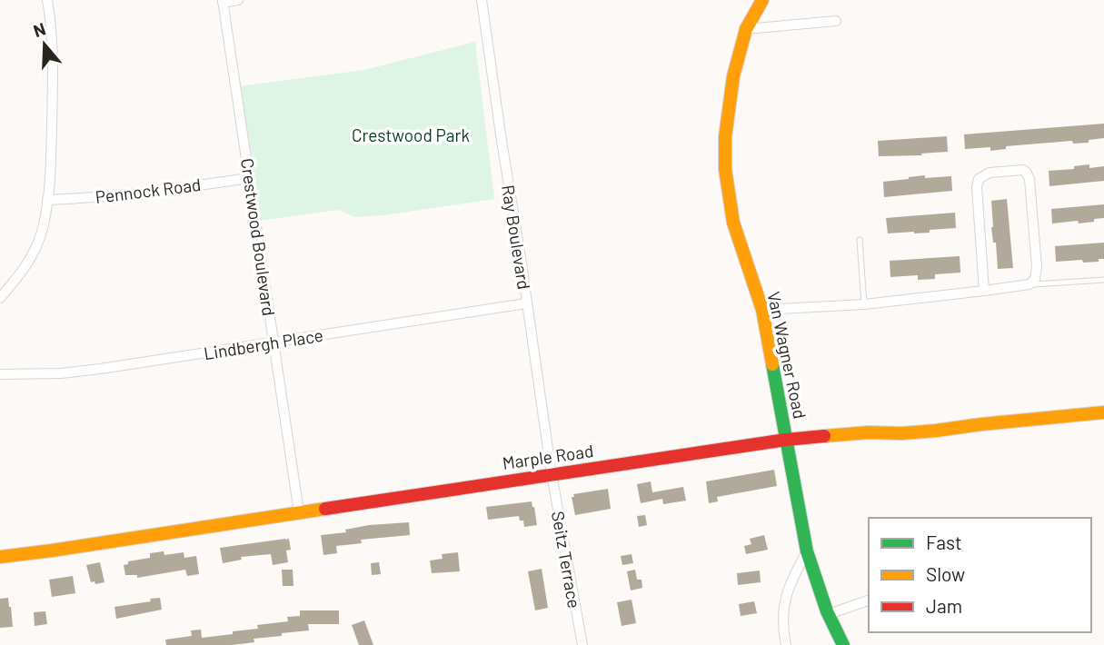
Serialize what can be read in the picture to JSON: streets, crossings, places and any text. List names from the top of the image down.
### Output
{
  "streets": {
    "street": [
      "Pennock Road",
      "Crestwood Boulevard",
      "Ray Boulevard",
      "Lindbergh Place",
      "Van Wagner Road",
      "Marple Road",
      "Seitz Terrace"
    ]
  },
  "crossings": [
    ["Pennock Road", "Crestwood Boulevard"],
    ["Crestwood Boulevard", "Lindbergh Place"],
    ["Crestwood Boulevard", "Marple Road"],
    ["Ray Boulevard", "Lindbergh Place"],
    ["Ray Boulevard", "Marple Road"],
    ["Ray Boulevard", "Seitz Terrace"],
    ["Van Wagner Road", "Marple Road"],
    ["Marple Road", "Seitz Terrace"]
  ],
  "parks": ["Crestwood Park"],
  "legend": ["Fast", "Slow", "Jam"],
  "north": "top"
}
